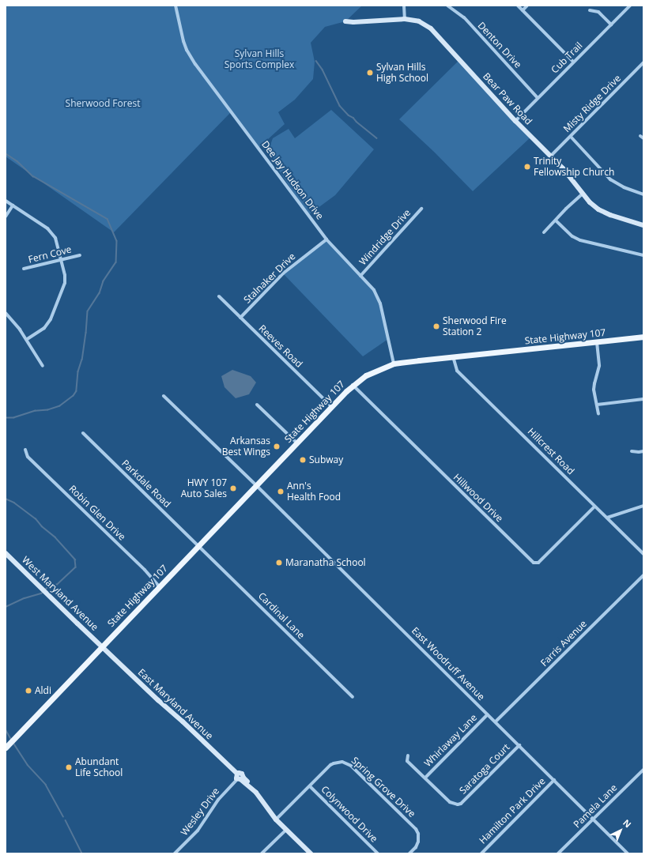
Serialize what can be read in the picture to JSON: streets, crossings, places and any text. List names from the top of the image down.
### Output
{
  "streets": {
    "main road": ["State Highway 107"],
    "street": [
      "Denton Drive",
      "Cub Trail",
      "Bear Paw Road",
      "Misty Ridge Drive",
      "Dee Jay Hudson Drive",
      "Windridge Drive",
      "Fern Cove",
      "Stalnaker Drive",
      "Reeves Road",
      "Hillcrest Road",
      "Parkdale Road",
      "Hillwood Drive",
      "Robin Glen Drive",
      "West Maryland Avenue",
      "Cardinal Lane",
      "Farris Avenue",
      "East Woodruff Avenue",
      "East Maryland Avenue",
      "Whirlaway Lane",
      "Saratoga Court",
      "Spring Grove Drive",
      "Pamela Lane",
      "Hamilton Park Drive",
      "Wesley Drive",
      "Colynwood Drive"
    ]
  },
  "crossings": [
    ["Denton Drive", "Cub Trail"],
    ["Cub Trail", "Bear Paw Road"],
    ["Bear Paw Road", "Misty Ridge Drive"],
    ["Dee Jay Hudson Drive", "Windridge Drive"],
    ["Dee Jay Hudson Drive", "Stalnaker Drive"],
    ["Dee Jay Hudson Drive", "State Highway 107"],
    ["Stalnaker Drive", "Reeves Road"],
    ["State Highway 107", "Reeves Road"],
    ["State Highway 107", "Hillcrest Road"],
    ["State Highway 107", "Parkdale Road"],
    ["State Highway 107", "Hillwood Drive"],
    ["State Highway 107", "Robin Glen Drive"],
    ["State Highway 107", "West Maryland Avenue"],
    ["State Highway 107", "Cardinal Lane"],
    ["State Highway 107", "East Woodruff Avenue"],
    ["State Highway 107", "East Maryland Avenue"],
    ["Hillcrest Road", "Hillwood Drive"],
    ["Parkdale Road", "Cardinal Lane"],
    ["West Maryland Avenue", "East Maryland Avenue"],
    ["Farris Avenue", "East Woodruff Avenue"],
    ["East Woodruff Avenue", "Whirlaway Lane"],
    ["East Woodruff Avenue", "Saratoga Court"],
    ["East Woodruff Avenue", "Pamela Lane"],
    ["East Woodruff Avenue", "Hamilton Park Drive"],
    ["East Maryland Avenue", "Spring Grove Drive"],
    ["East Maryland Avenue", "Wesley Drive"],
    ["Whirlaway Lane", "Saratoga Court"],
    ["Spring Grove Drive", "Colynwood Drive"]
  ],
  "parks": ["Sylvan Hills Sports Complex", "Sherwood Forest"],
  "places": [
    "Sylvan Hills High School",
    "Trinity Fellowship Church",
    "Sherwood Fire Station 2",
    "Arkansas Best Wings",
    "Subway",
    "HWY 107 Auto Sales",
    "Ann's Health Food",
    "Maranatha School",
    "Aldi",
    "Abundant Life School"
  ],
  "north": "top right"
}
